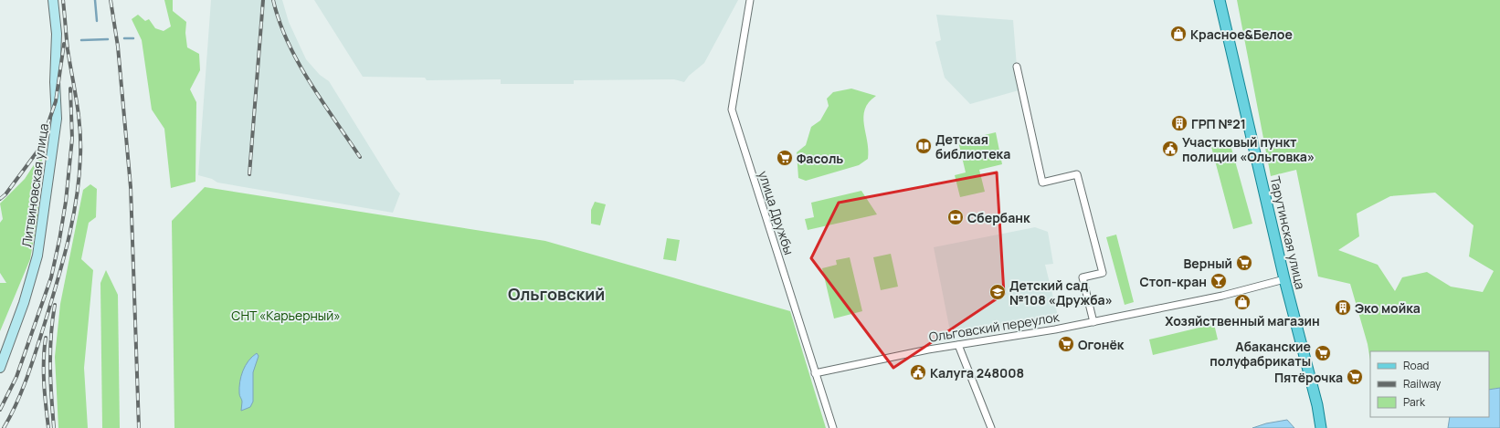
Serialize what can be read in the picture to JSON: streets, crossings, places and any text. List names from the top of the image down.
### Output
{
  "streets": {
    "main road": ["Тарутинская улица"],
    "street": ["Литвиновская улица", "улица Дружбы", "Ольговский переулок"]
  },
  "crossings": [
    ["улица Дружбы", "Ольговский переулок"],
    ["Тарутинская улица", "Ольговский переулок"]
  ],
  "districts": ["Ольговский"],
  "parks": ["СНТ «Карьерный»"],
  "places": {
    "shop": ["Красное&Белое", "Хозяйственный магазин"],
    "building": ["ГРП №21", "Эко мойка"],
    "library": ["Детская библиотека"],
    "public building": ["Участковый пункт полиции «Ольговка»", "Калуга 248008"],
    "supermarket": [
      "Фасоль",
      "Верный",
      "Огонёк",
      "Абаканские полуфабрикаты",
      "Пятёрочка"
    ],
    "bank": ["Сбербанк"],
    "bar": ["Стоп-кран"],
    "school or university": ["Детский сад №108 «Дружба»"]
  },
  "legend": ["Road", "Railway", "Park"]
}
